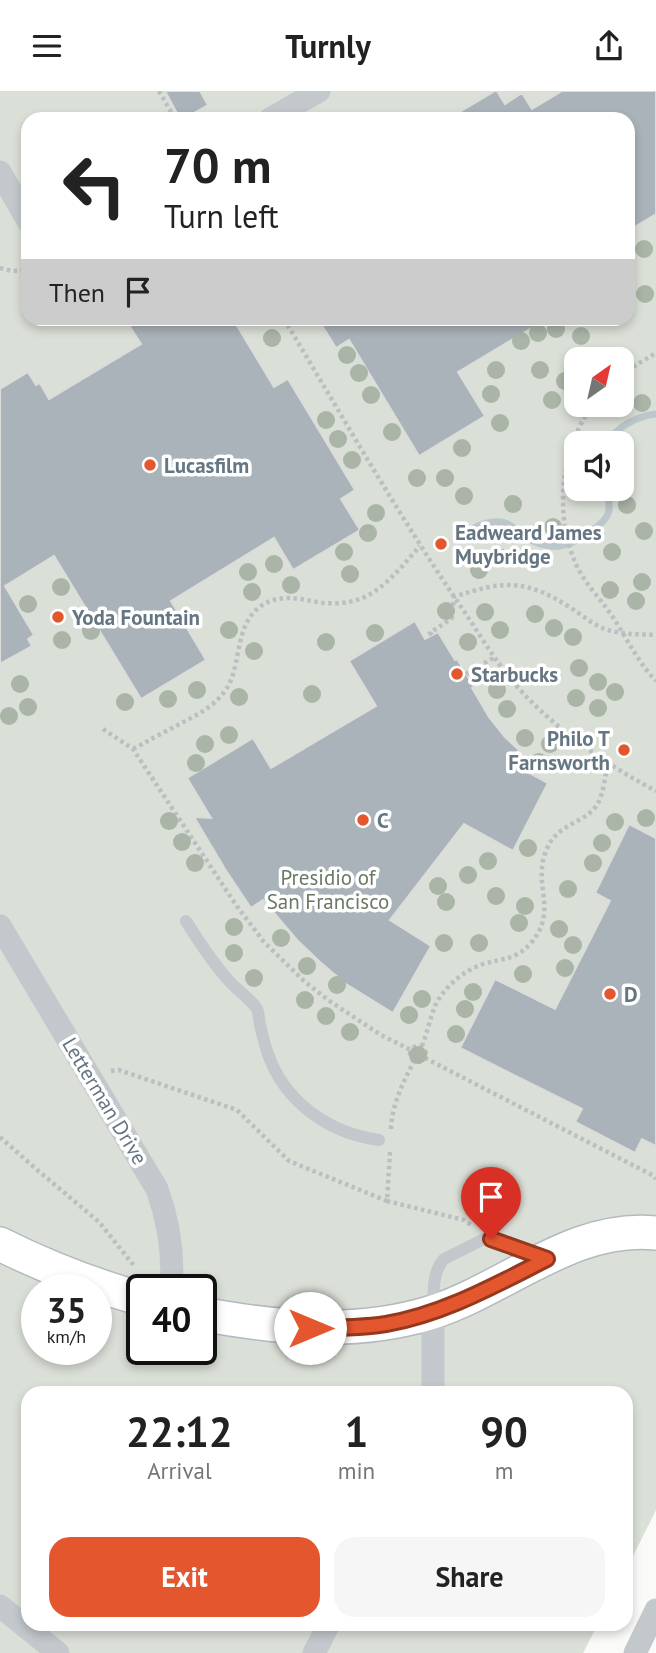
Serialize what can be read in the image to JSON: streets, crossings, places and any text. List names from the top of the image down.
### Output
{
  "streets": {
    "street": ["Letterman Drive"]
  },
  "parks": ["Presidio of San Francisco"],
  "places": [
    "Lucasfilm",
    "Eadweard James Muybridge",
    "Yoda Fountain",
    "Starbucks",
    "Philo T Farnsworth",
    "C",
    "D"
  ],
  "north": "top right",
  "page": {
    "header": "Turnly",
    "turn": ["70 m", "Turn left"],
    "then": "Then",
    "speed": "35 km/h",
    "limit": "40",
    "eta": [
      "22:12",
      "Arrival",
      "1",
      "min",
      "90",
      "m"
    ],
    "buttons": ["Exit", "Share"]
  }
}
